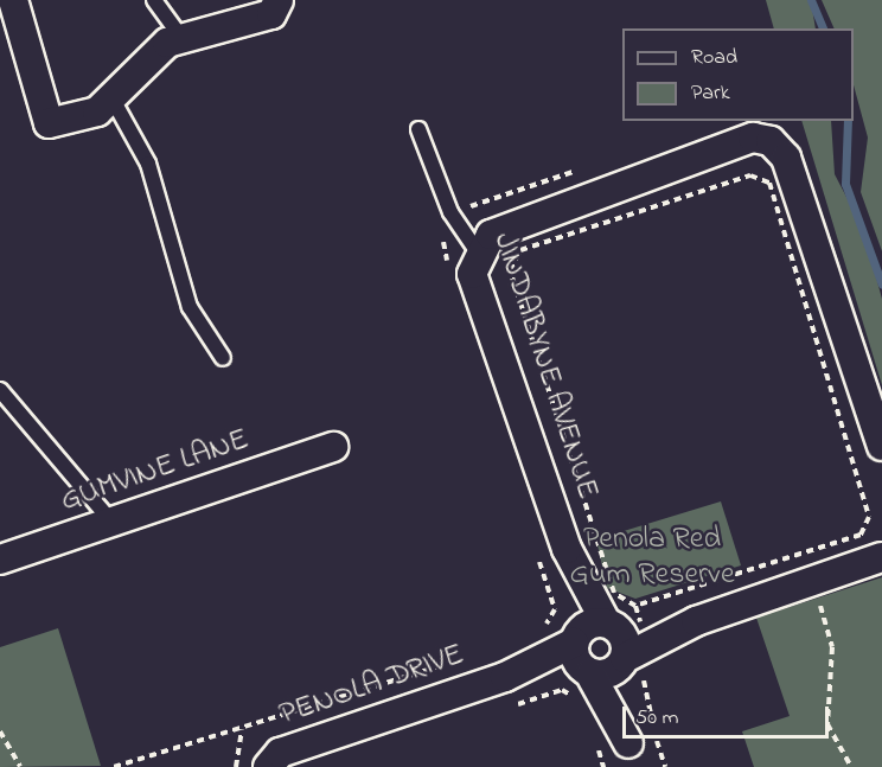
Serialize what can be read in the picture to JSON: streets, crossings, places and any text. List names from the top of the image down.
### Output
{
  "streets": {
    "street": ["JINDABYNE AVENUE", "GUMVINE LANE", "PENOLA DRIVE"]
  },
  "crossings": [
    ["JINDABYNE AVENUE", "PENOLA DRIVE"]
  ],
  "parks": ["Penola Red Gum Reserve"],
  "legend": ["Road", "Park"],
  "scale_bar": "50 m"
}
